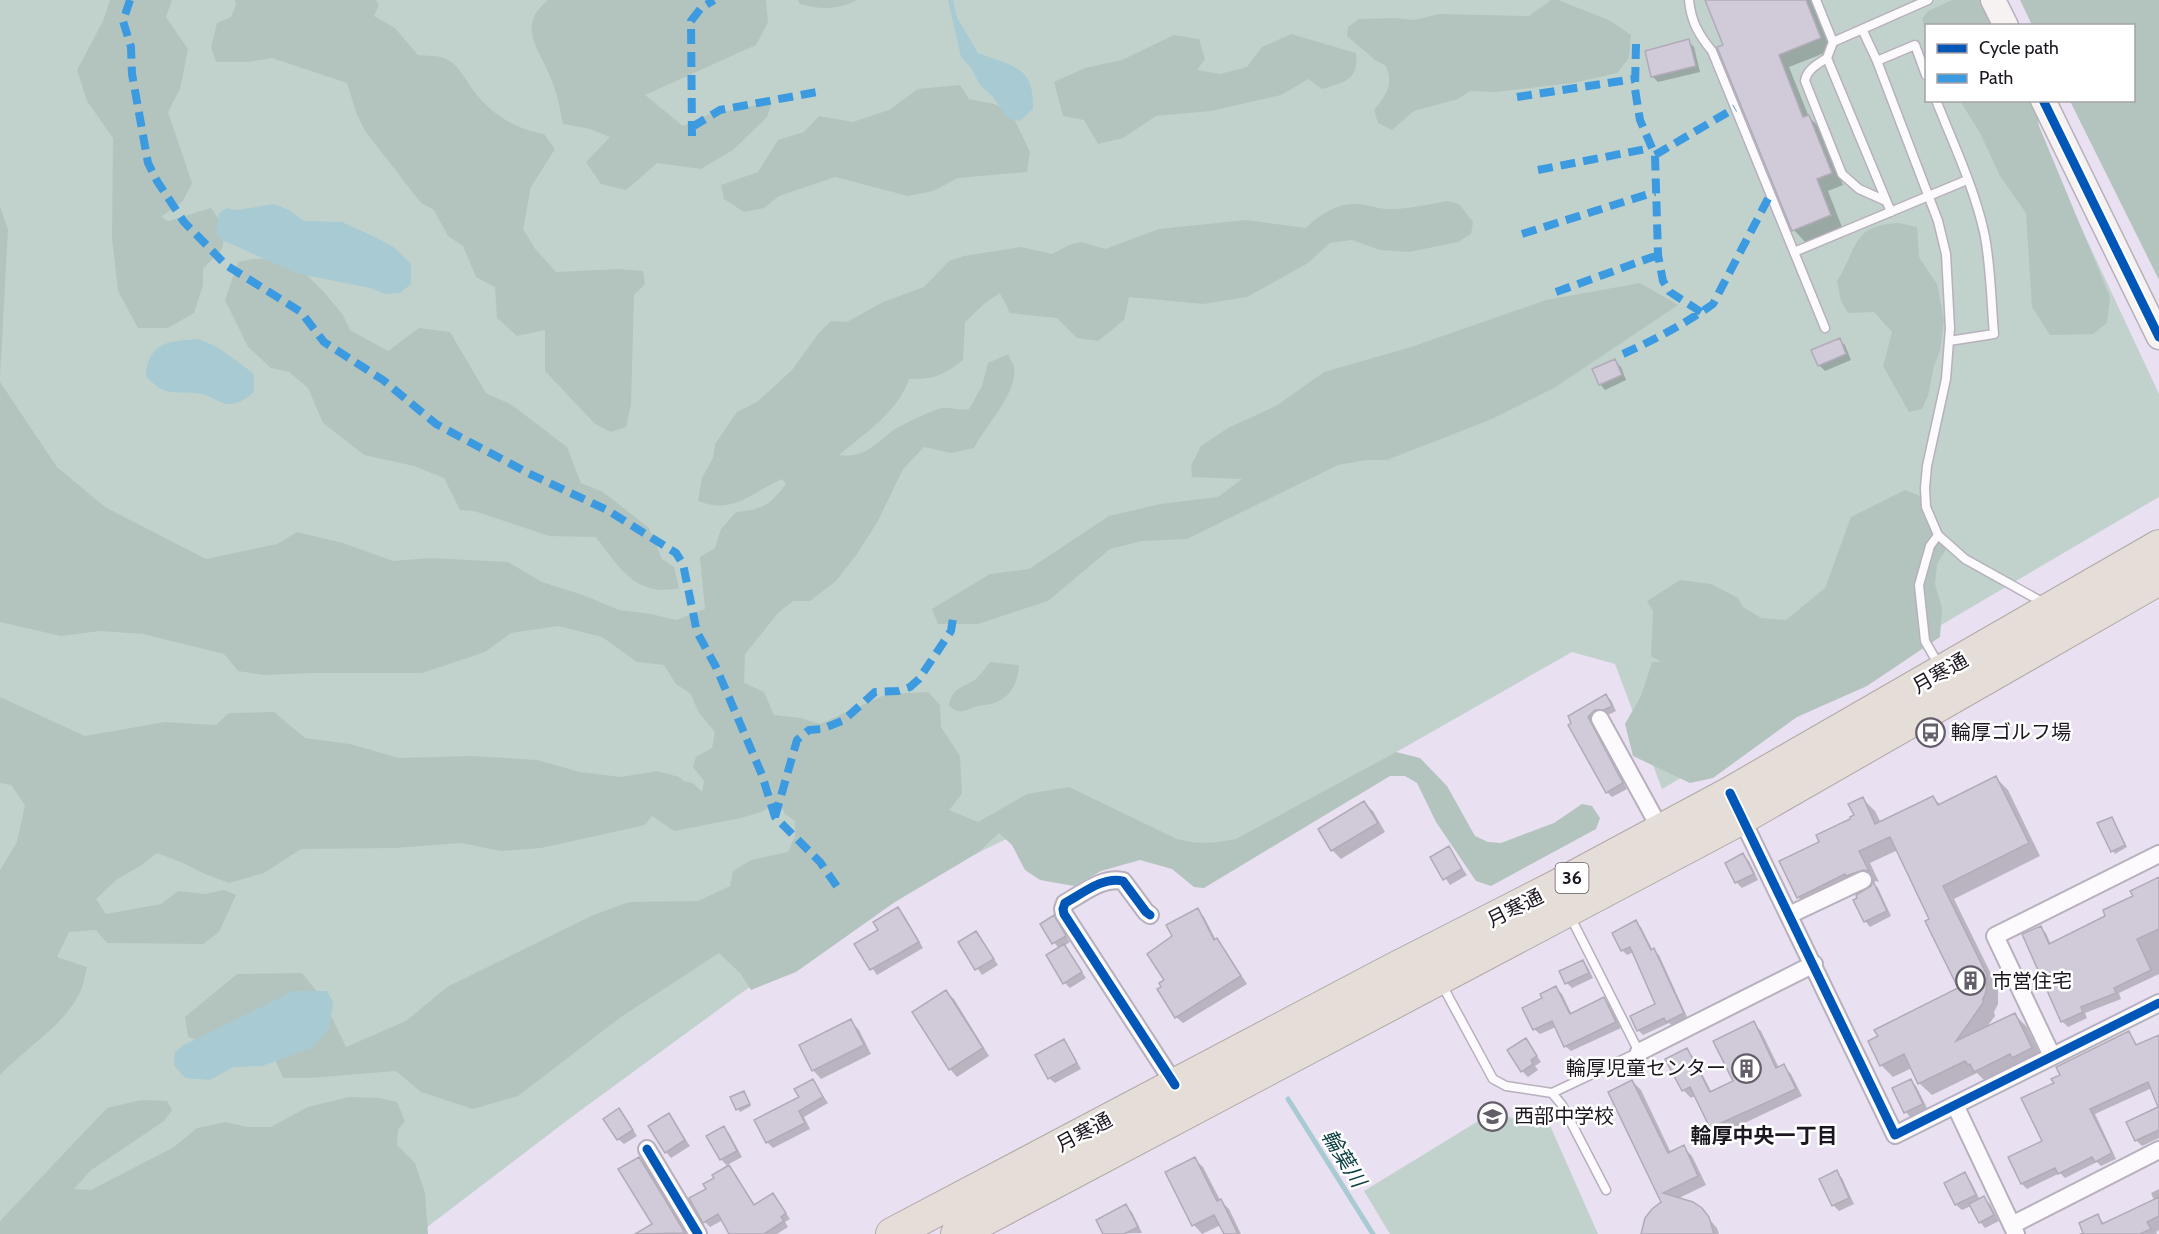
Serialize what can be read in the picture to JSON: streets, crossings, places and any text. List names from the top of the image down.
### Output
{
  "streets": {
    "highway": ["月寒通", "36"]
  },
  "districts": ["輪厚中央一丁目"],
  "water": ["輪葉川"],
  "places": {
    "bus stop": ["輪厚ゴルフ場"],
    "building": ["市営住宅", "輪厚児童センター"],
    "school or university": ["西部中学校"]
  },
  "legend": ["Cycle path", "Path"]
}
